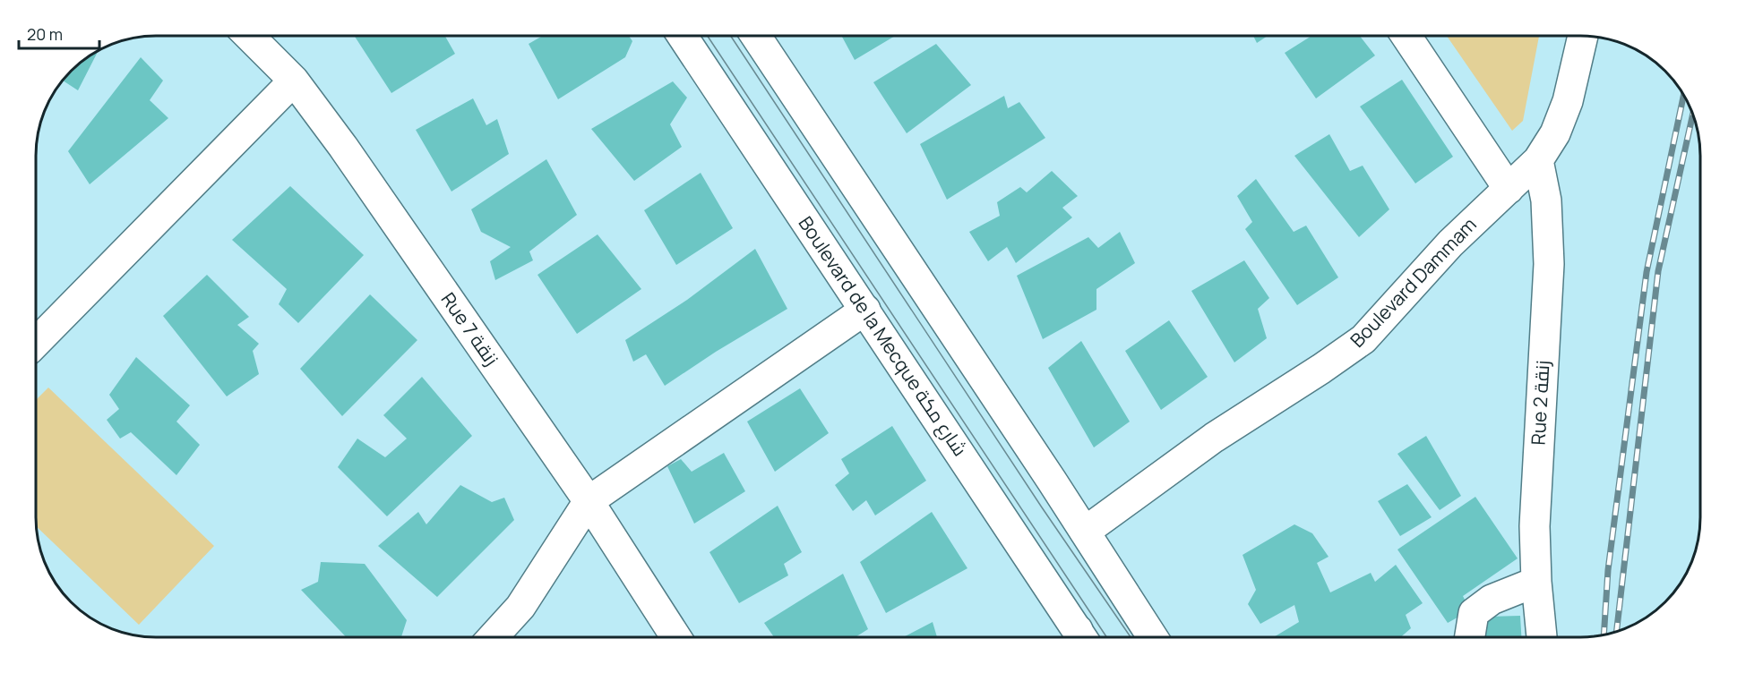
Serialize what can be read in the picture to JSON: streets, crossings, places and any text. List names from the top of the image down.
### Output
{
  "streets": {
    "street": [
      "Boulevard Dammam",
      "Rue 7 زنقة",
      "Boulevard de la Mecque شارع مكة",
      "Rue 2 زنقة"
    ]
  },
  "crossings": [
    ["Boulevard Dammam", "Rue 2 زنقة"]
  ],
  "scale_bar": "20 m"
}
